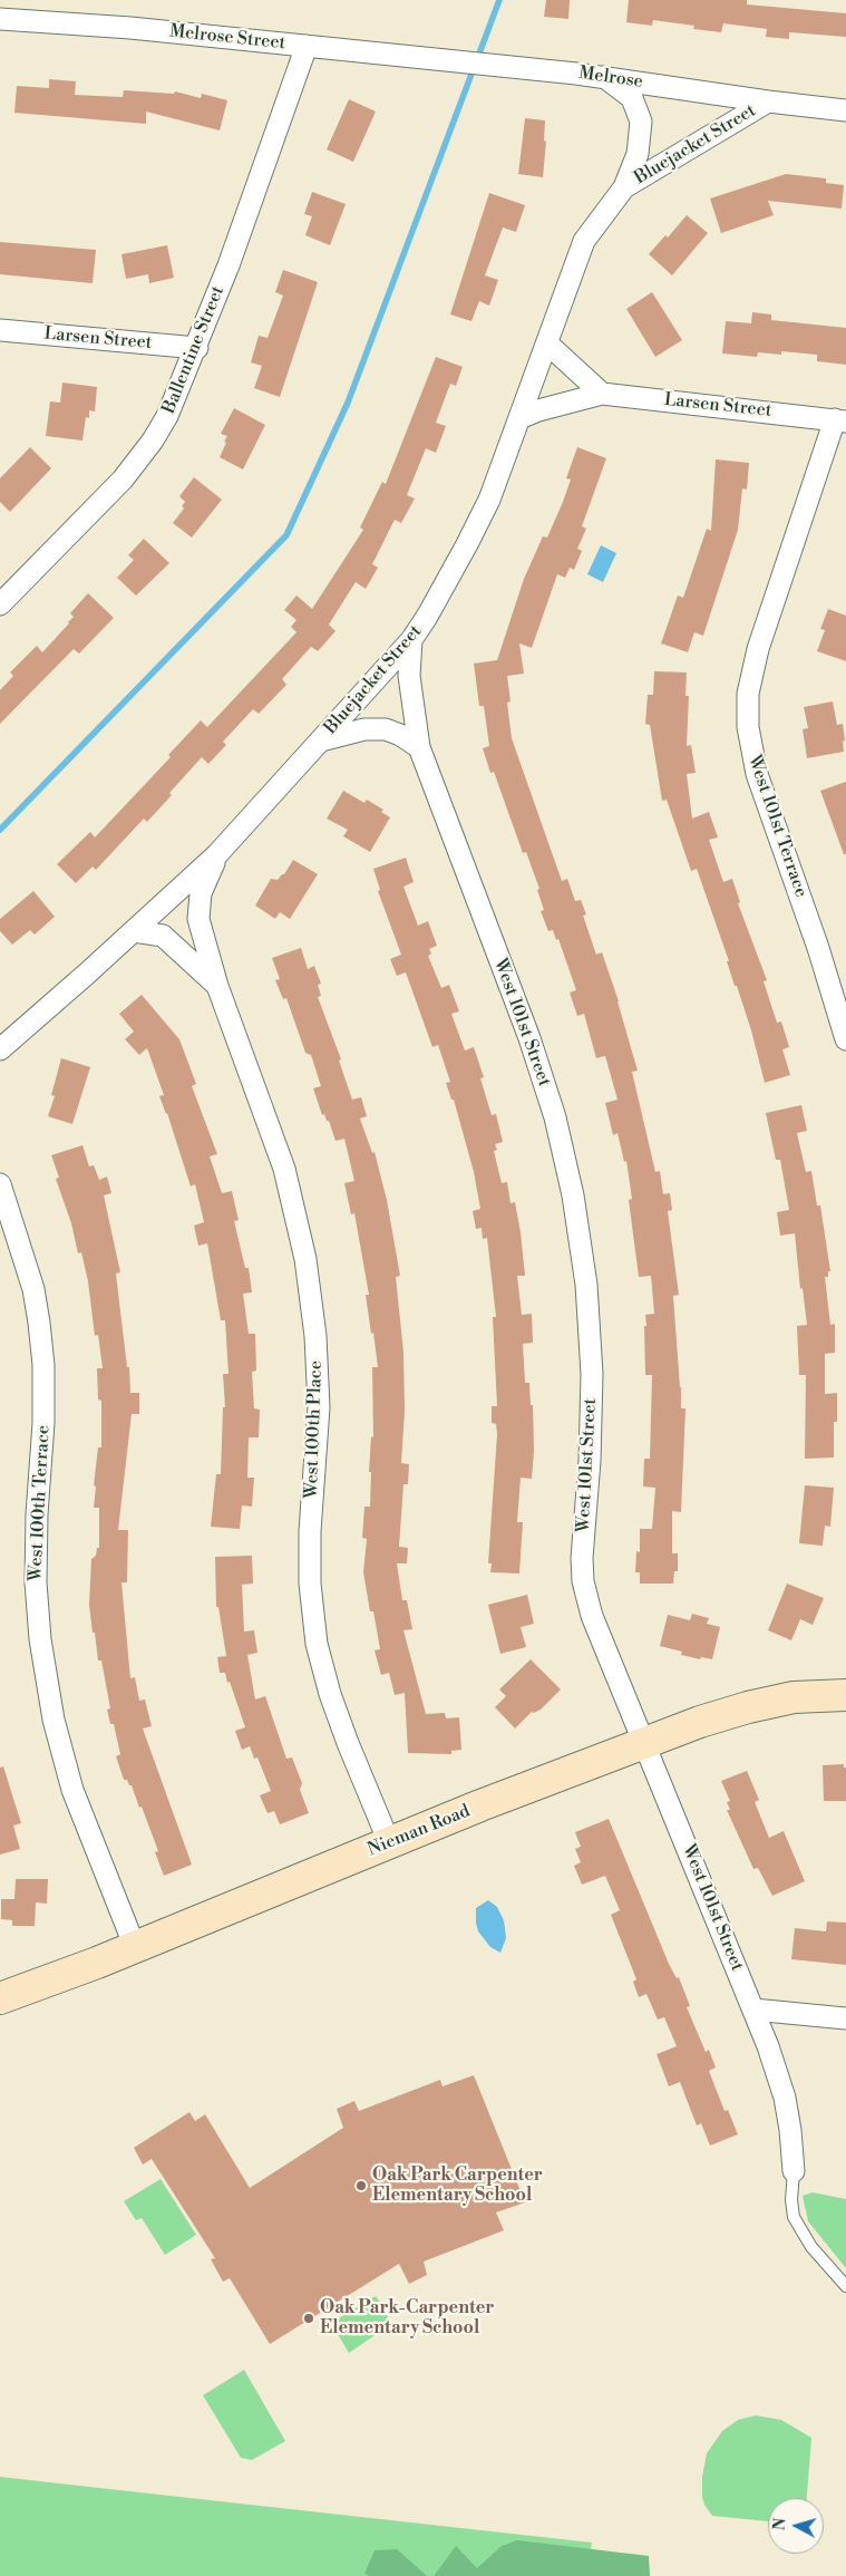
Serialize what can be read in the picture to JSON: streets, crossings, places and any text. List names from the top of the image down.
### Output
{
  "streets": {
    "street": [
      "Melrose Street",
      "Melrose",
      "Bluejacket Street",
      "Larsen Street",
      "Ballentine Street",
      "West 101st Terrace",
      "West 101st Street",
      "West 100th Place",
      "West 100th Terrace",
      "Nieman Road"
    ]
  },
  "crossings": [
    ["Melrose Street", "Melrose"],
    ["Melrose Street", "Ballentine Street"],
    ["Melrose", "Bluejacket Street"],
    ["Bluejacket Street", "Larsen Street"],
    ["Bluejacket Street", "West 101st Street"],
    ["Bluejacket Street", "West 100th Place"],
    ["Larsen Street", "Ballentine Street"],
    ["Larsen Street", "West 101st Terrace"],
    ["West 101st Street", "Nieman Road"],
    ["West 100th Place", "Nieman Road"],
    ["West 100th Terrace", "Nieman Road"]
  ],
  "places": ["Oak Park Carpenter Elementary School", "Oak Park-Carpenter Elementary School"],
  "north": "left"
}
